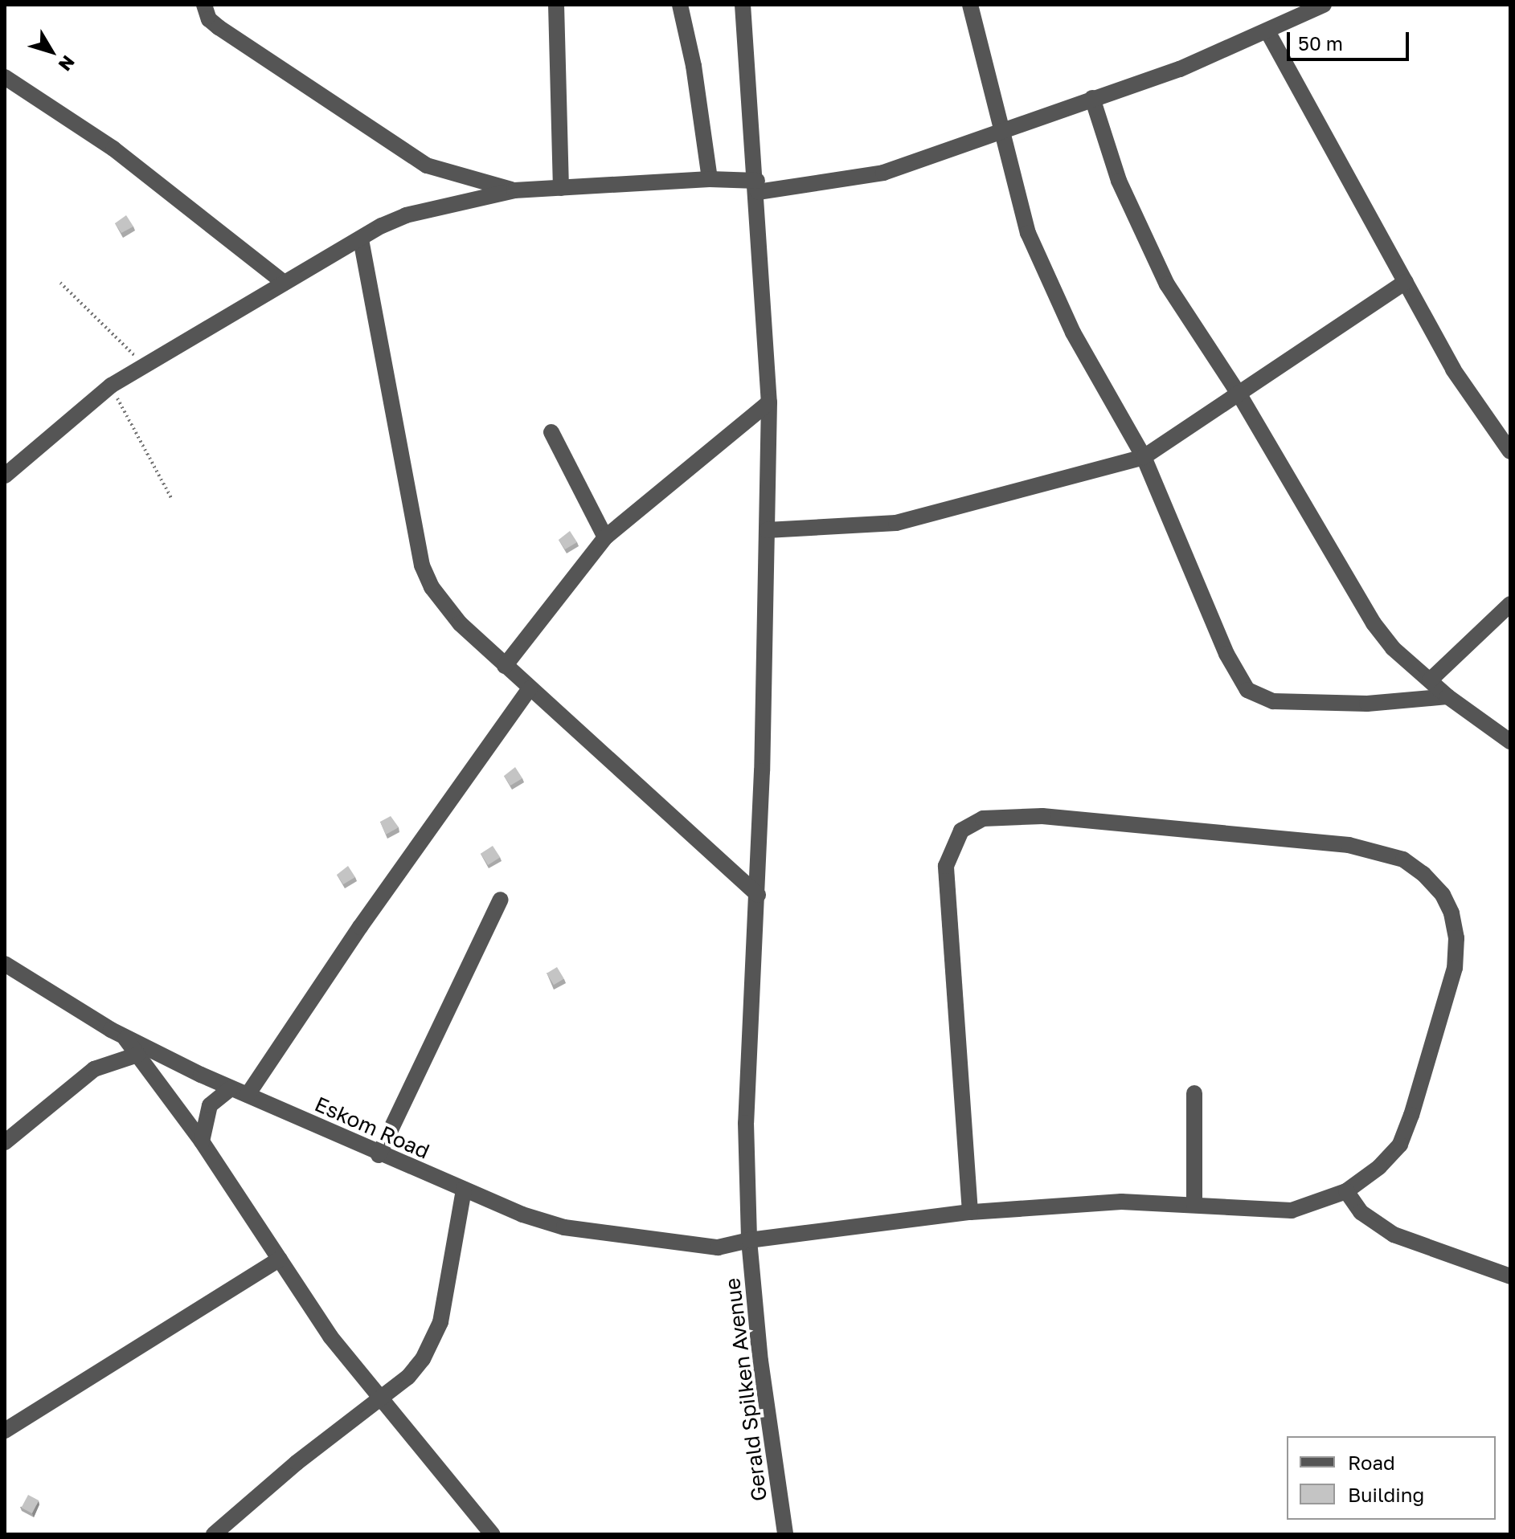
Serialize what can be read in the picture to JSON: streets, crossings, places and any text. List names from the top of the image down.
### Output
{
  "streets": {
    "street": ["Eskom Road", "Gerald Spilken Avenue"]
  },
  "crossings": [
    ["Eskom Road", "Gerald Spilken Avenue"]
  ],
  "legend": ["Road", "Building"],
  "scale_bar": "50 m",
  "north": "bottom right"
}
